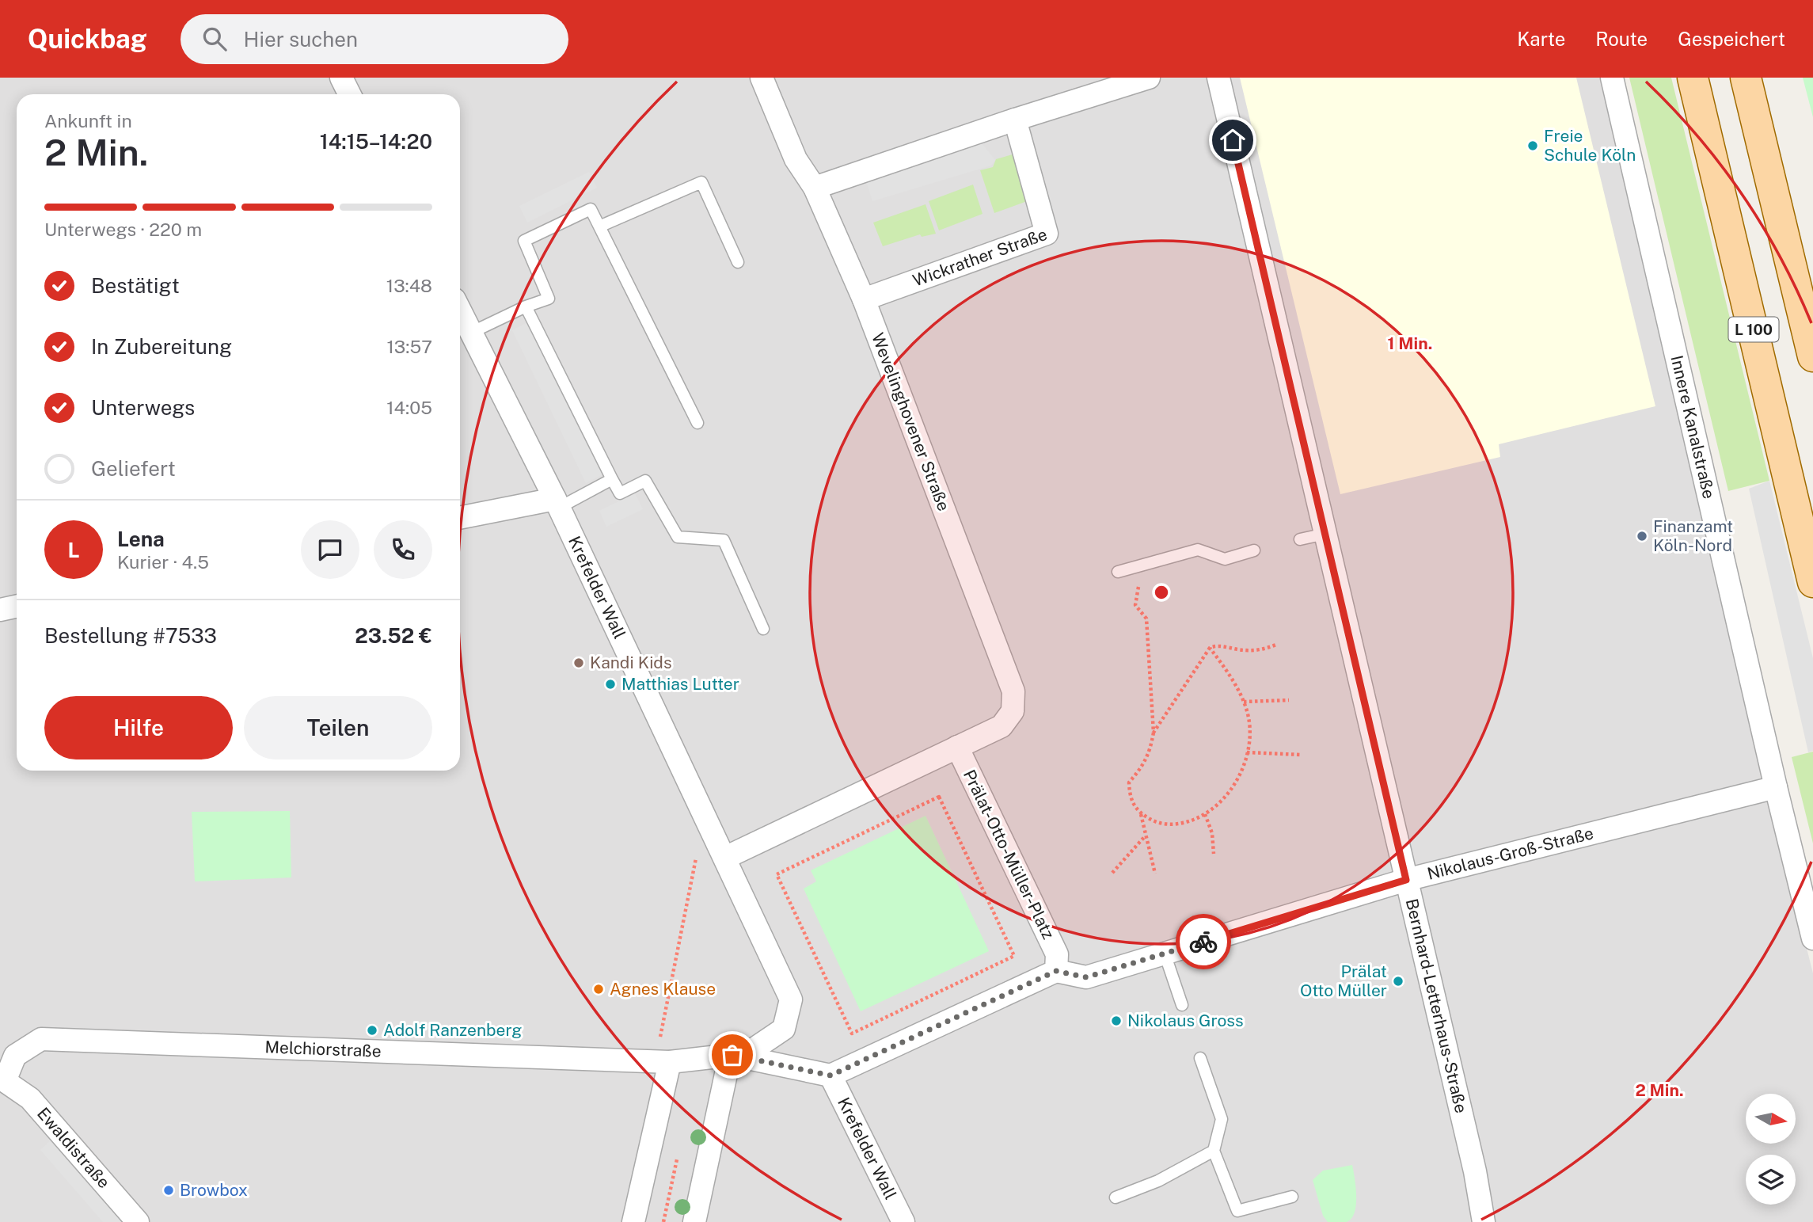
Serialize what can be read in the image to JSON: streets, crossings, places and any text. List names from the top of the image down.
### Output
{
  "streets": {
    "main road": ["L 100"],
    "street": [
      "Wickrather Straße",
      "Wevelinghovener Straße",
      "Innere Kanalstraße",
      "Krefelder Wall",
      "Nikolaus-Groß-Straße",
      "Prälat-Otto-Müller-Platz",
      "Bernhard-Letterhaus-Straße",
      "Melchiorstraße",
      "Ewaldistraße"
    ]
  },
  "crossings": [
    ["Wickrather Straße", "Wevelinghovener Straße"],
    ["Wevelinghovener Straße", "Prälat-Otto-Müller-Platz"],
    ["Innere Kanalstraße", "Nikolaus-Groß-Straße"],
    ["Krefelder Wall", "Melchiorstraße"],
    ["Nikolaus-Groß-Straße", "Prälat-Otto-Müller-Platz"],
    ["Nikolaus-Groß-Straße", "Bernhard-Letterhaus-Straße"],
    ["Melchiorstraße", "Ewaldistraße"]
  ],
  "places": [
    "Freie Schule Köln",
    "Finanzamt Köln-Nord",
    "Kandi Kids",
    "Matthias Lutter",
    "Prälat Otto Müller",
    "Agnes Klause",
    "Nikolaus Gross",
    "Adolf Ranzenberg",
    "Browbox"
  ],
  "north": "right",
  "page": {
    "header": "Quickbag",
    "search": "Hier suchen",
    "nav": ["Karte", "Route", "Gespeichert"],
    "heading": ["2 Min.", "Ankunft in", "14:15–14:20"],
    "panel": [
      "Lena",
      "Kurier · 4.5",
      "Bestellung #7533",
      "23.52 €"
    ],
    "bar": "Unterwegs · 220 m",
    "list": [
      ["Bestätigt", "13:48"],
      ["In Zubereitung", "13:57"],
      ["Unterwegs", "14:05"],
      "Geliefert"
    ],
    "round": "L",
    "buttons": ["Hilfe", "Teilen"]
  },
  "rings": ["1 Min.", "2 Min."]
}
